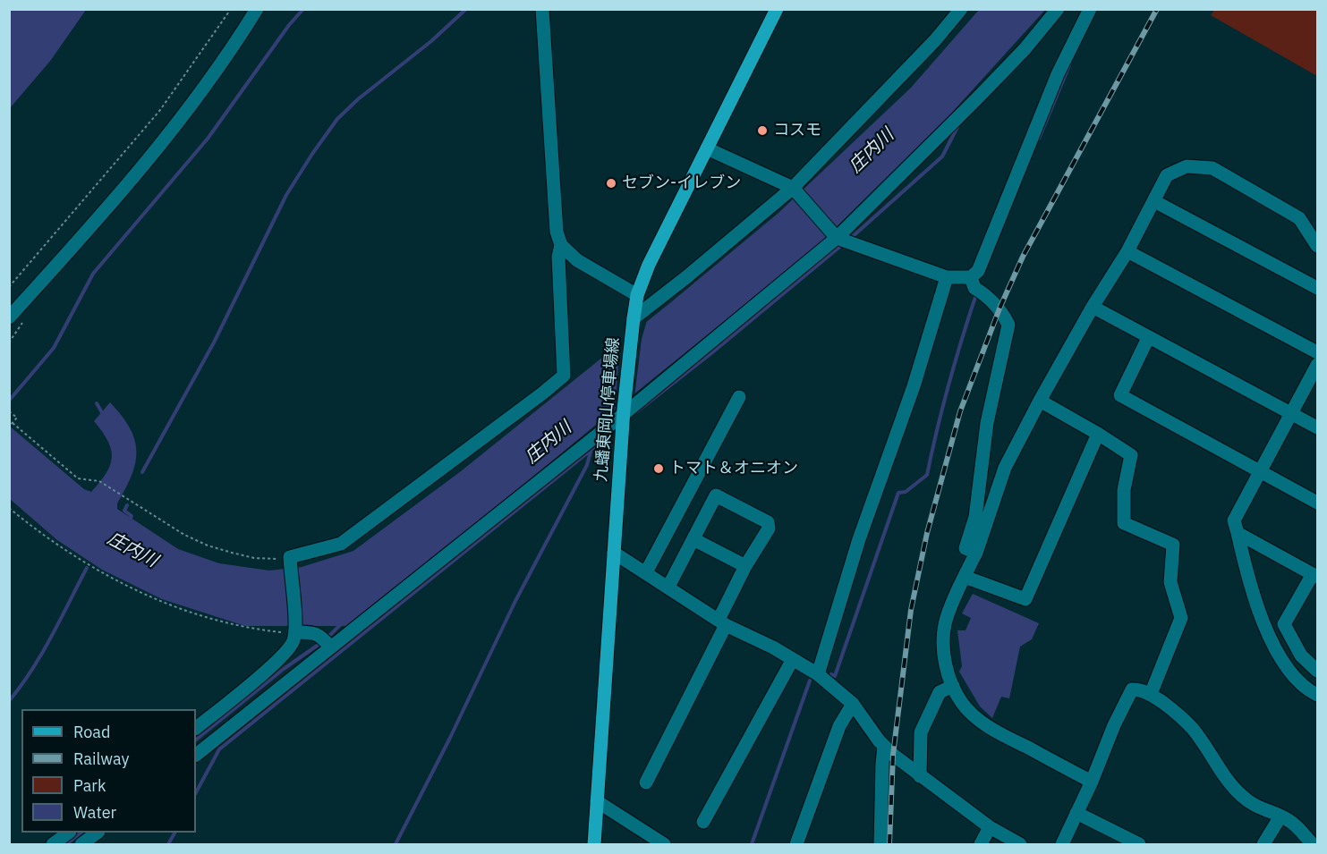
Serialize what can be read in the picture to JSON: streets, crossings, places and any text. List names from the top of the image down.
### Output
{
  "streets": {
    "main road": ["九蟠東岡山停車場線"]
  },
  "water": ["庄内川"],
  "places": ["コスモ", "セブン-イレブン", "トマト＆オニオン"],
  "legend": [
    "Road",
    "Railway",
    "Park",
    "Water"
  ]
}
